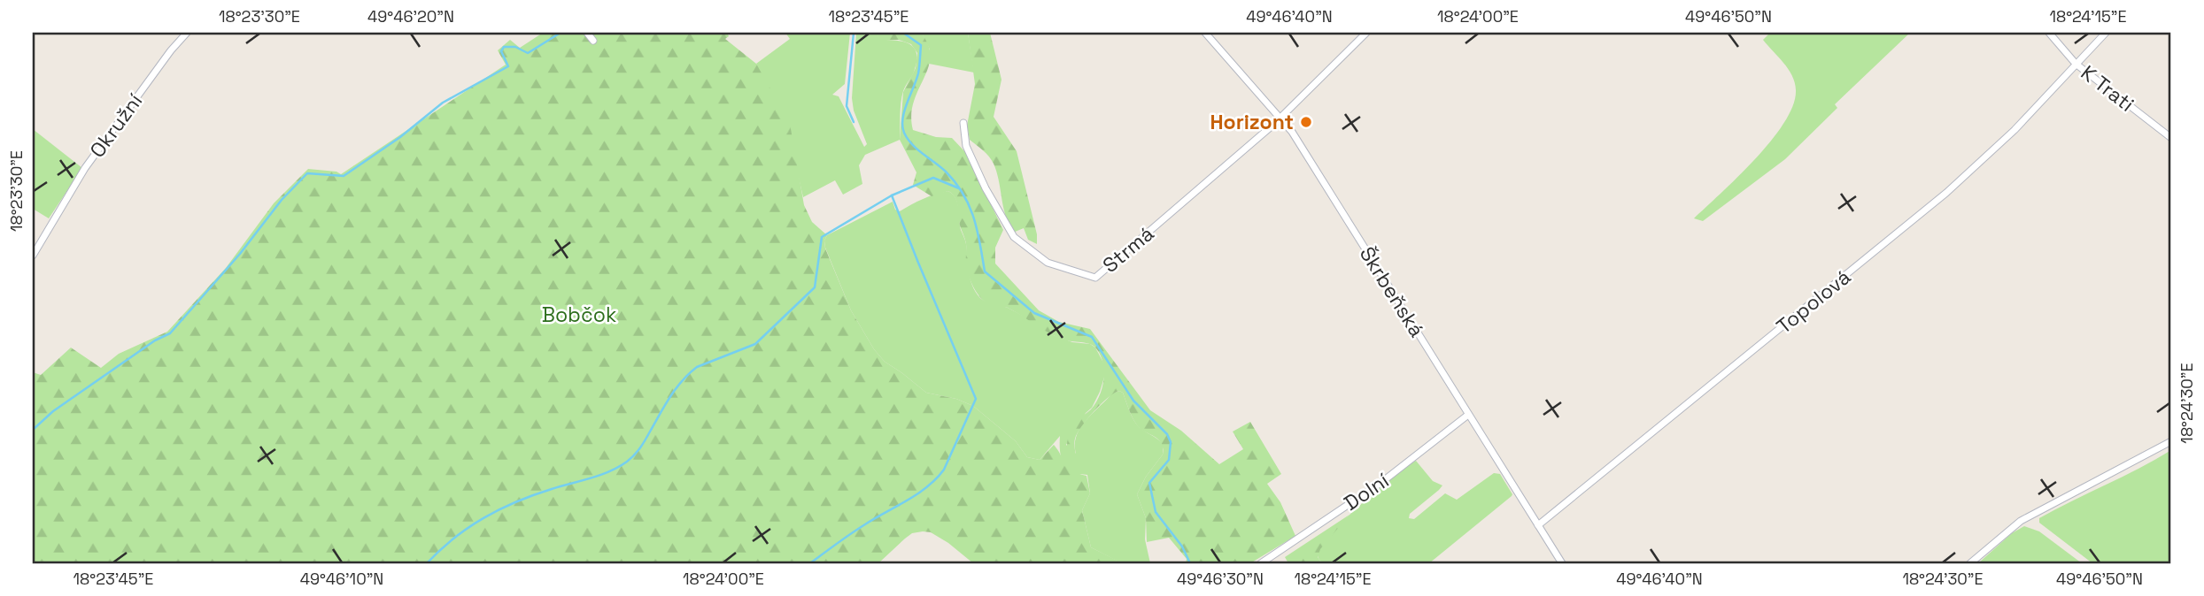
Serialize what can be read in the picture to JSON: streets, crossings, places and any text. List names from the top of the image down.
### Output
{
  "streets": {
    "street": [
      "K Trati",
      "Okružní",
      "Strmá",
      "Škrbeňská",
      "Topolová",
      "Dolní"
    ]
  },
  "crossings": [
    ["K Trati", "Topolová"],
    ["Strmá", "Škrbeňská"],
    ["Škrbeňská", "Topolová"],
    ["Škrbeňská", "Dolní"]
  ],
  "parks": ["Bobčok"],
  "places": ["Horizont"],
  "coordinates": [
    "18°23'30\"E",
    "49°46'20\"N",
    "18°23'45\"E",
    "49°46'40\"N",
    "18°24'00\"E",
    "49°46'50\"N",
    "18°24'15\"E",
    "18°24'30\"E",
    "49°46'10\"N",
    "49°46'30\"N"
  ]
}
